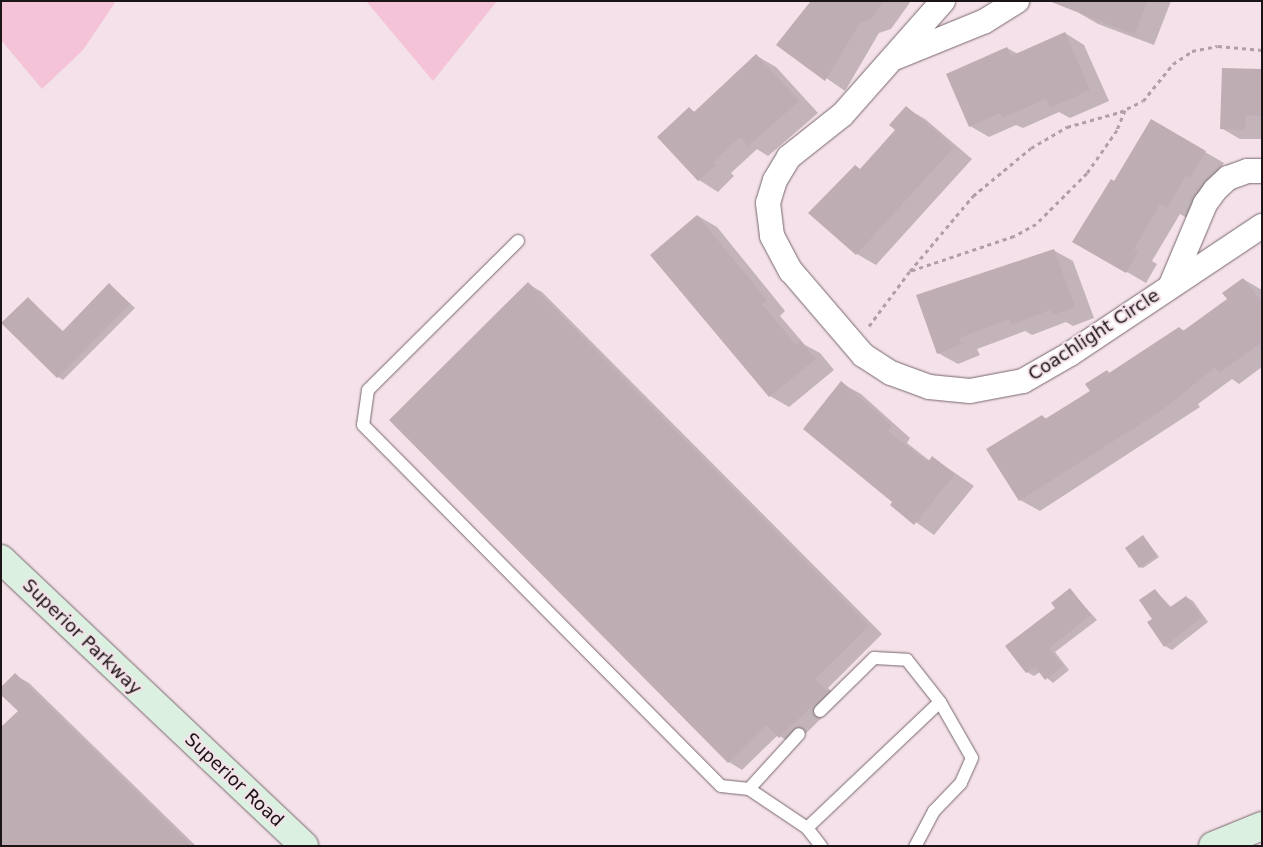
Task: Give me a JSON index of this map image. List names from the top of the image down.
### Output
{
  "streets": {
    "main road": ["Superior Parkway", "Superior Road"],
    "street": ["Coachlight Circle"]
  },
  "crossings": [
    ["Superior Parkway", "Superior Road"]
  ]
}
